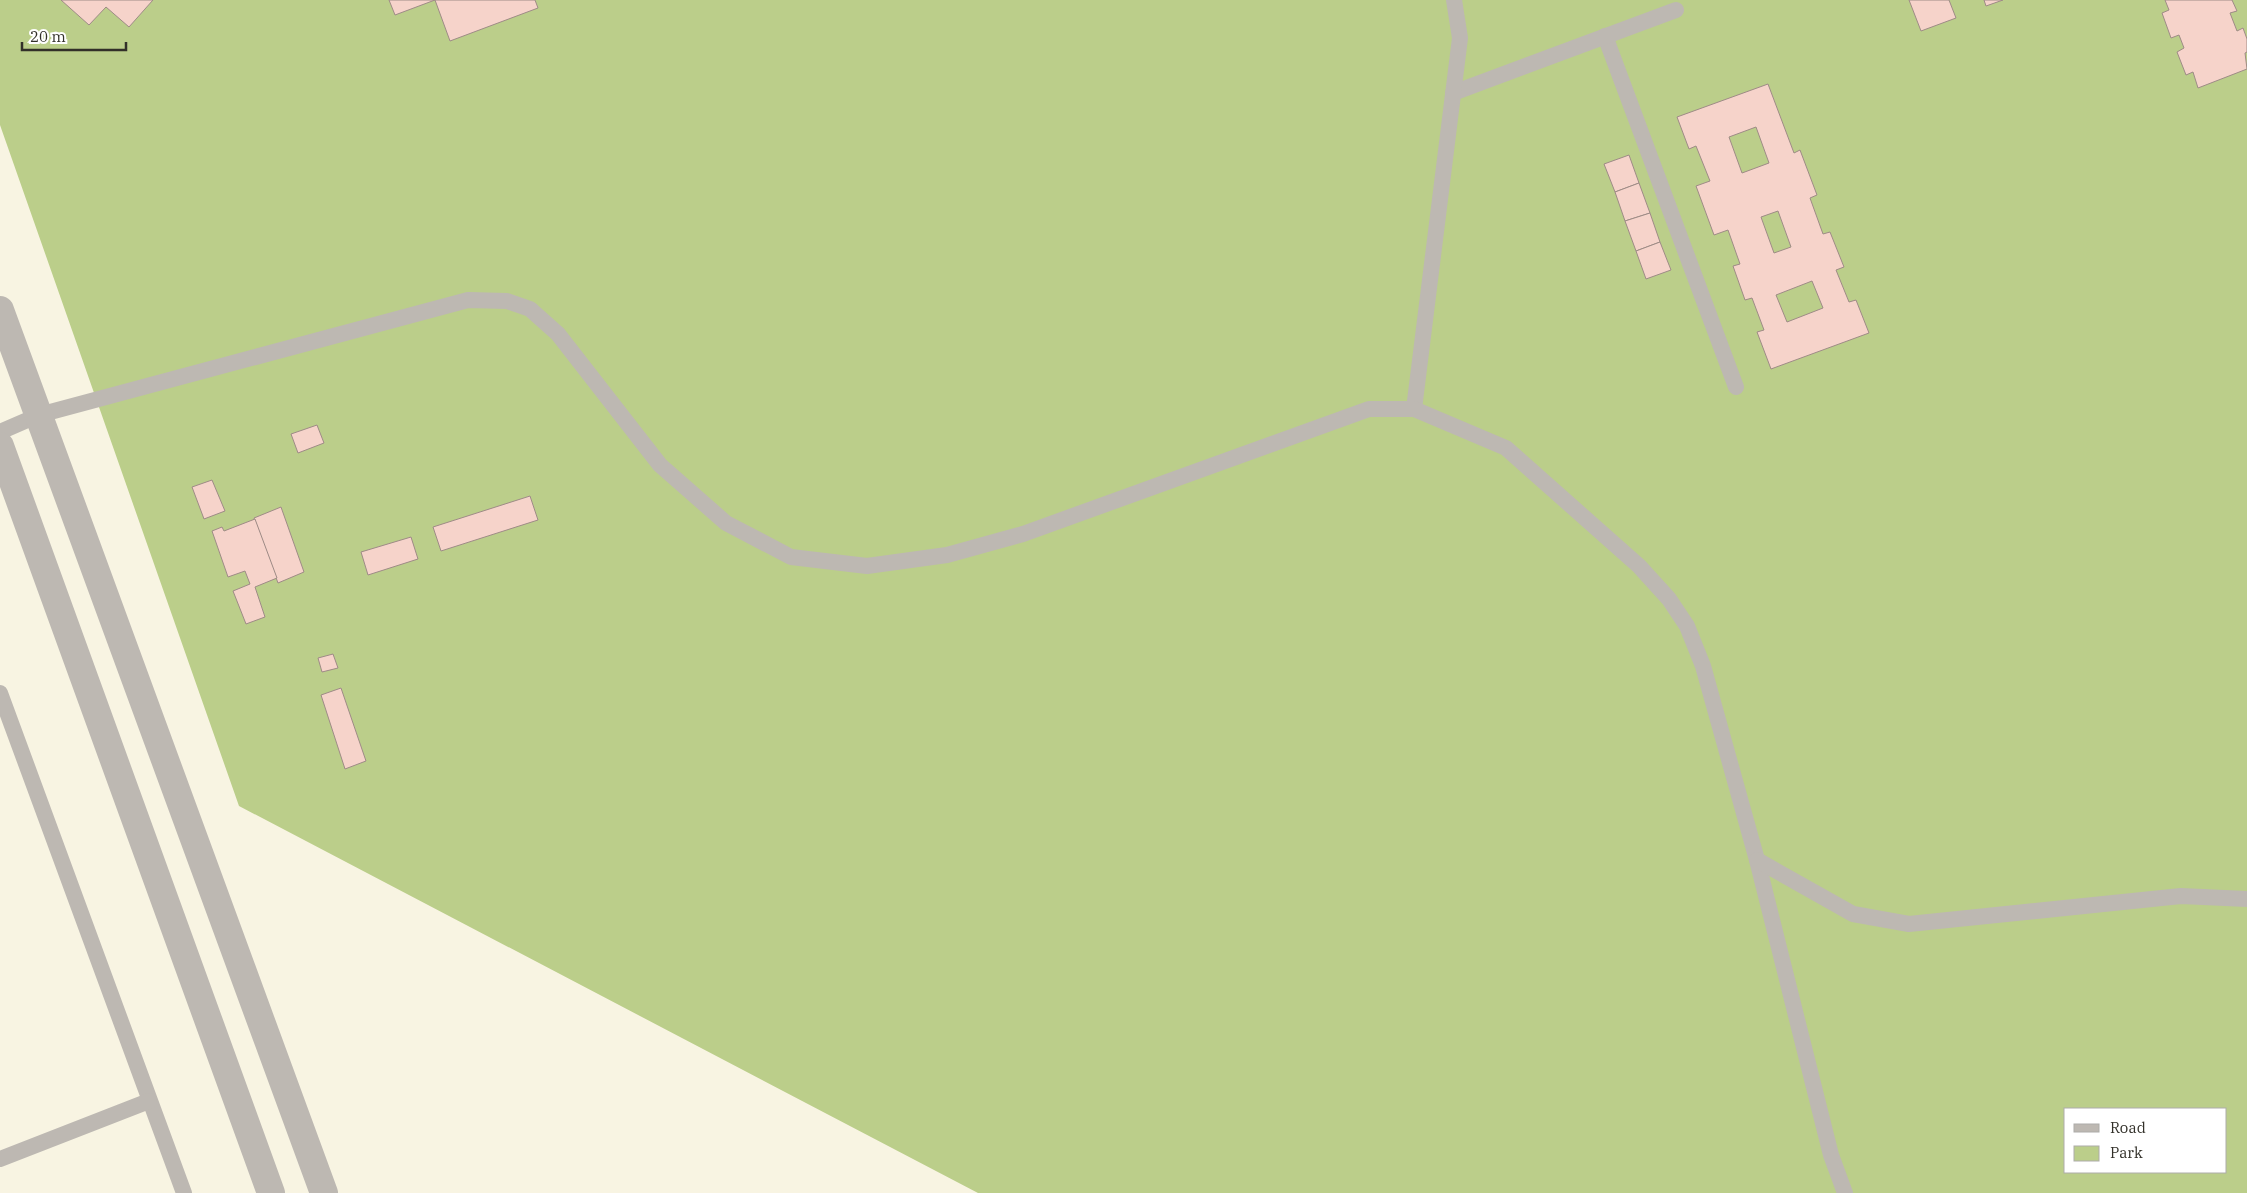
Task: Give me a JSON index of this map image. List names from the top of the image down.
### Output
{
  "legend": ["Road", "Park"],
  "scale_bar": "20 m"
}
